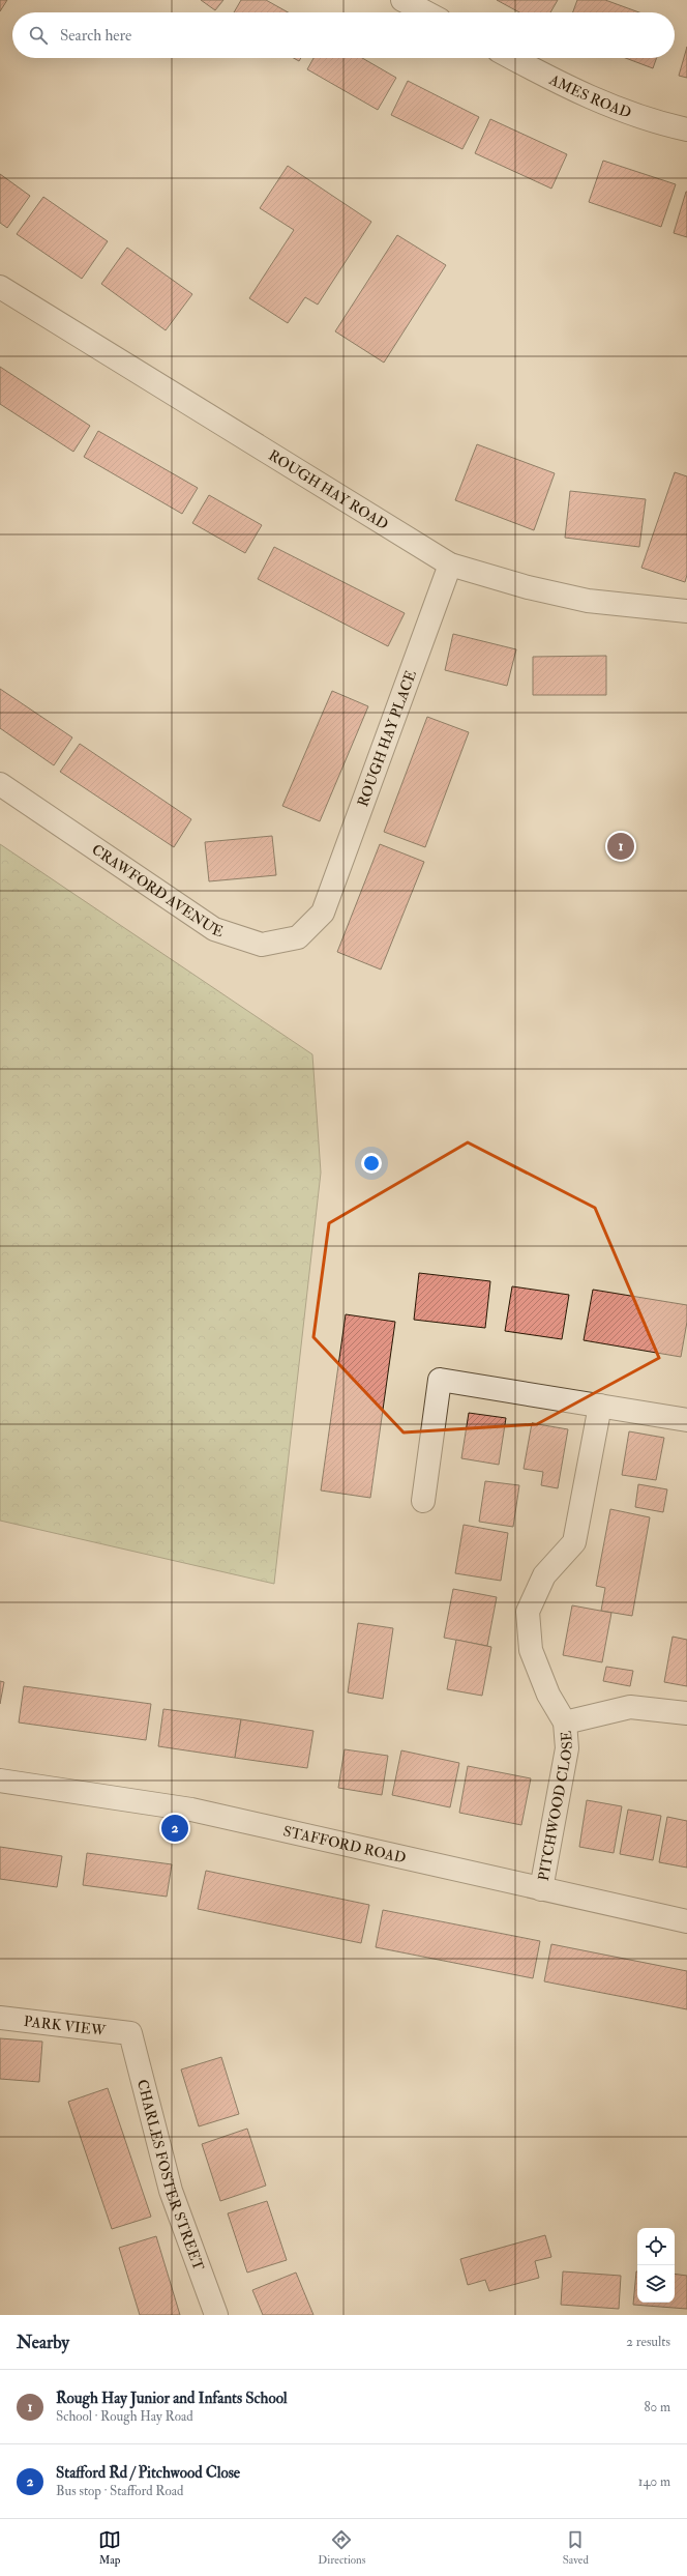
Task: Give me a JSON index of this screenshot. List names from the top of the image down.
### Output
{
  "streets": {
    "street": [
      "AMES ROAD",
      "ROUGH HAY ROAD",
      "ROUGH HAY PLACE",
      "CRAWFORD AVENUE",
      "PITCHWOOD CLOSE",
      "STAFFORD ROAD",
      "PARK VIEW",
      "CHARLES FOSTER STREET"
    ]
  },
  "crossings": [
    ["ROUGH HAY ROAD", "ROUGH HAY PLACE"],
    ["ROUGH HAY PLACE", "CRAWFORD AVENUE"],
    ["PITCHWOOD CLOSE", "STAFFORD ROAD"],
    ["PARK VIEW", "CHARLES FOSTER STREET"]
  ],
  "page": {
    "search": "Search here",
    "pins": ["1", "2"],
    "heading": ["Nearby", "2 results"],
    "list": [
      {
        "mark": "1",
        "name": "Rough Hay Junior and Infants School",
        "note": "School · Rough Hay Road",
        "value": "80 m"
      },
      {
        "mark": "2",
        "name": "Stafford Rd / Pitchwood Close",
        "note": "Bus stop · Stafford Road",
        "value": "140 m"
      }
    ],
    "nav": ["Map", "Directions", "Saved"]
  }
}
